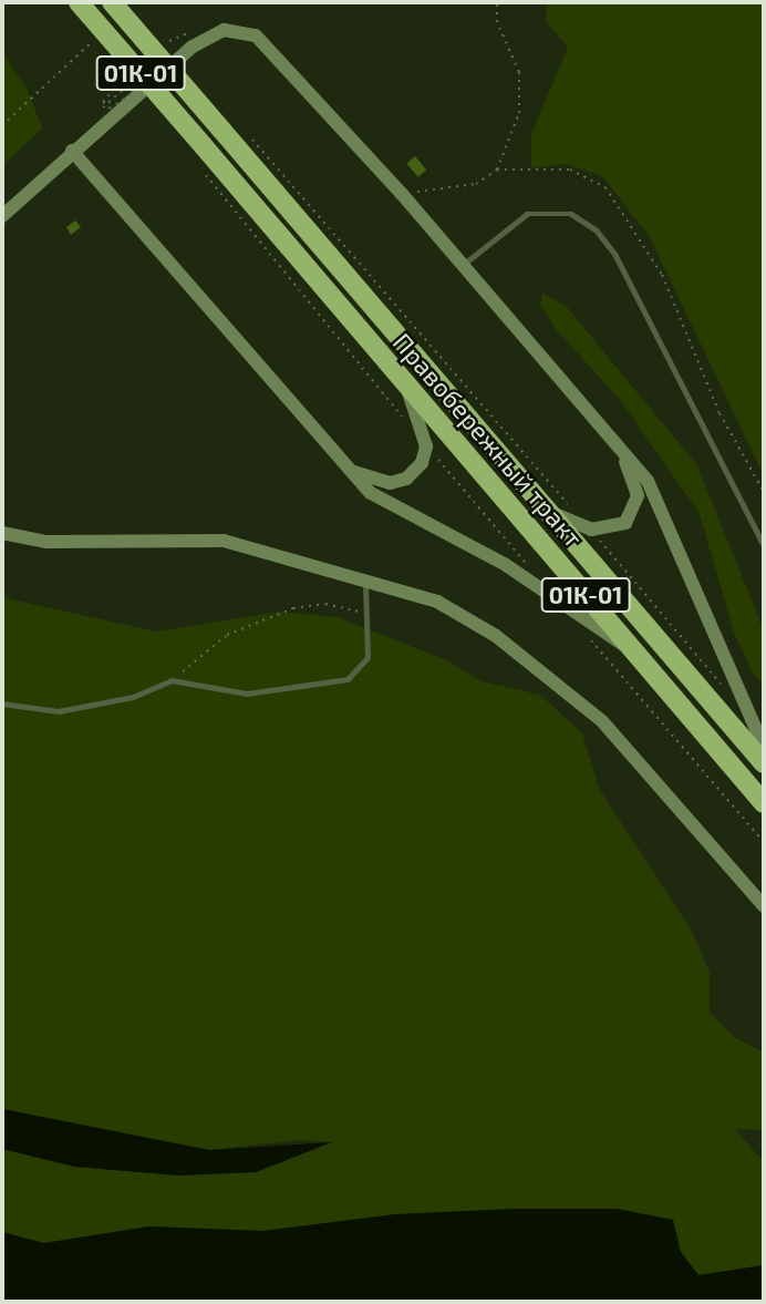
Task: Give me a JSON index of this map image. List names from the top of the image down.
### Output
{
  "streets": {
    "highway": ["01К-01", "Правобережный тракт"]
  }
}
